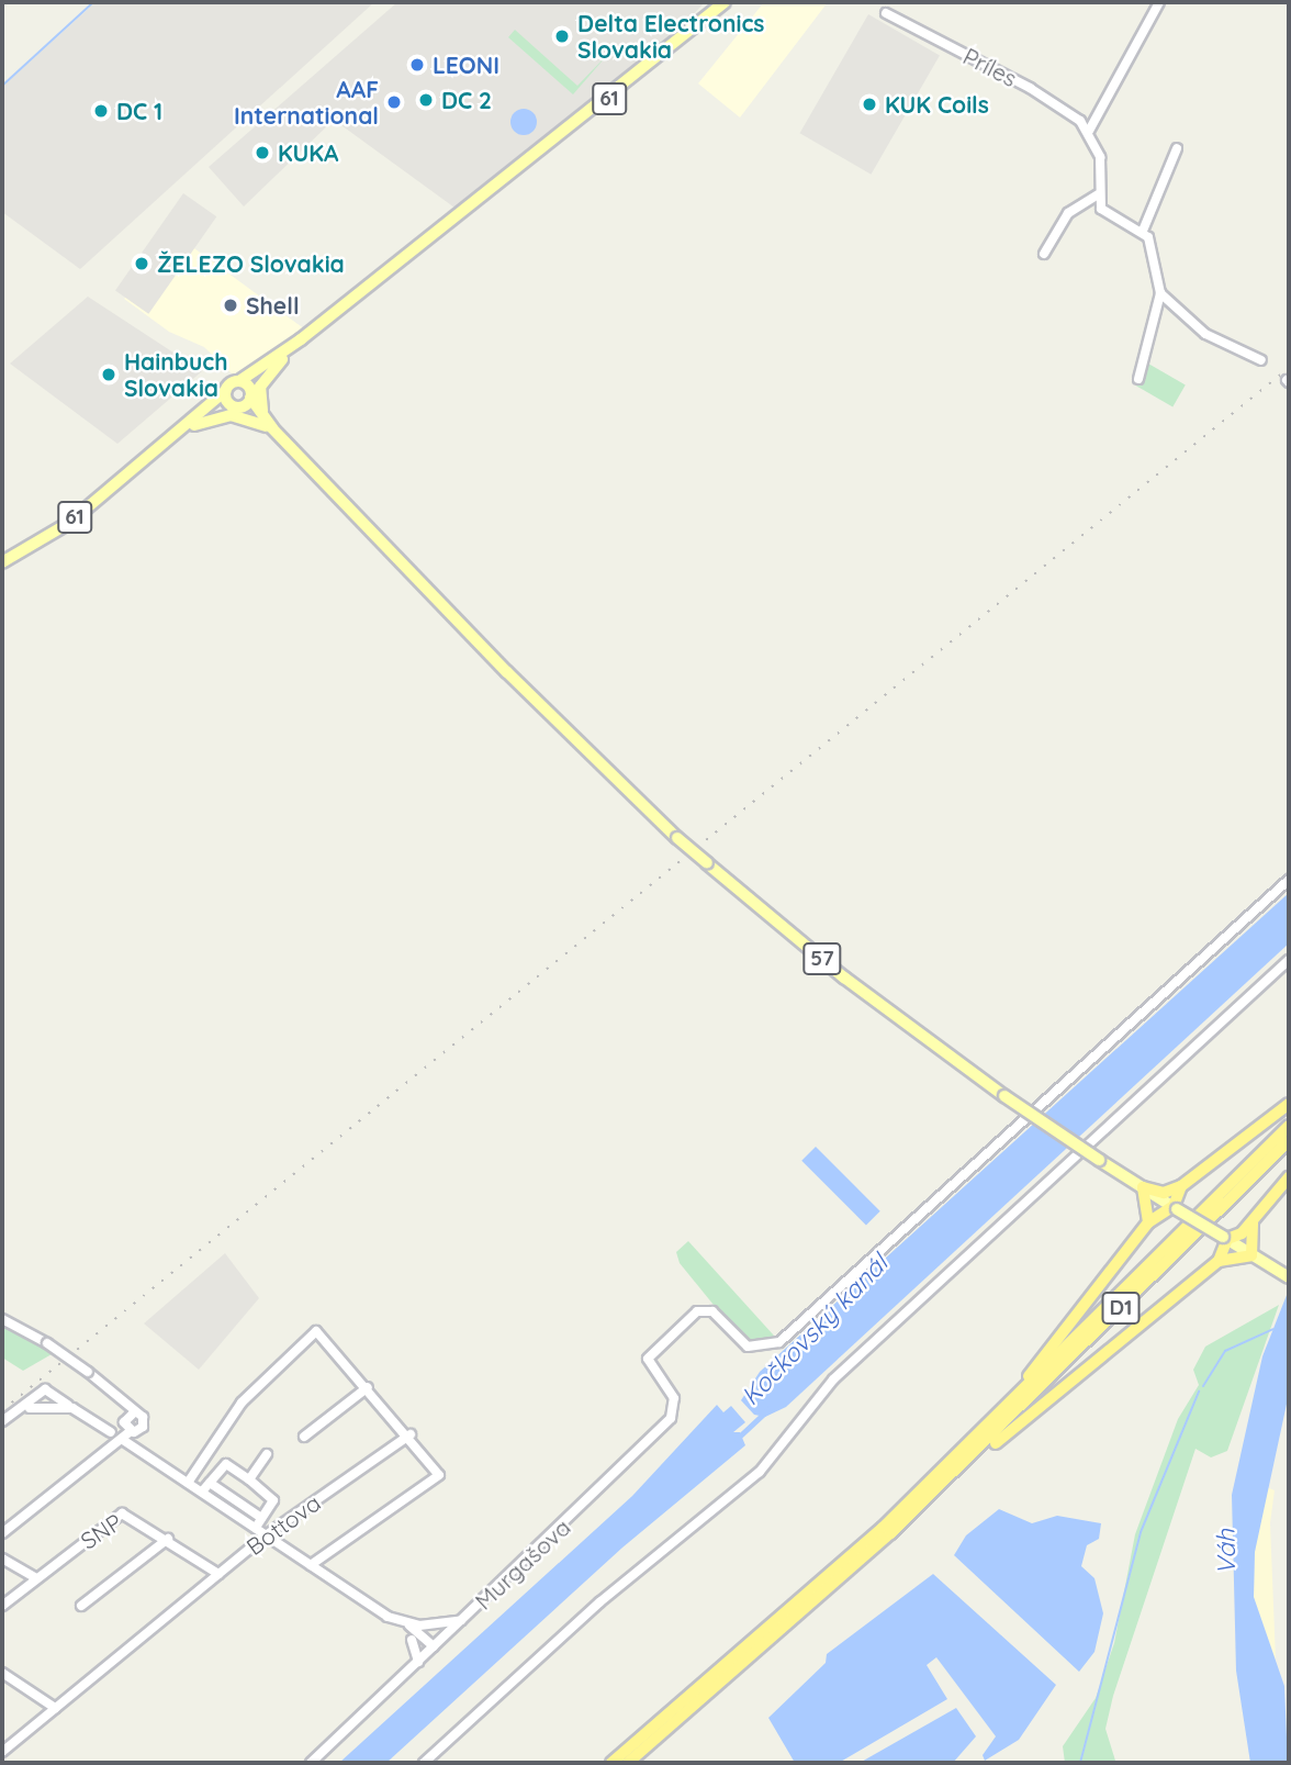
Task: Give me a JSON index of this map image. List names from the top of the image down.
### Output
{
  "streets": {
    "highway": ["D1"],
    "main road": ["61", "57"],
    "street": [
      "Príles",
      "Bottova",
      "SNP",
      "Murgašova"
    ]
  },
  "crossings": [
    ["61", "57"],
    ["Bottova", "SNP"],
    ["Bottova", "Murgašova"]
  ],
  "water": ["Kočkovský kanál", "Váh"],
  "places": [
    "Delta Electronics Slovakia",
    "LEONI",
    "DC 2",
    "AAF International",
    "KUK Coils",
    "DC 1",
    "KUKA",
    "ŽELEZO Slovakia",
    "Shell",
    "Hainbuch Slovakia"
  ]
}
